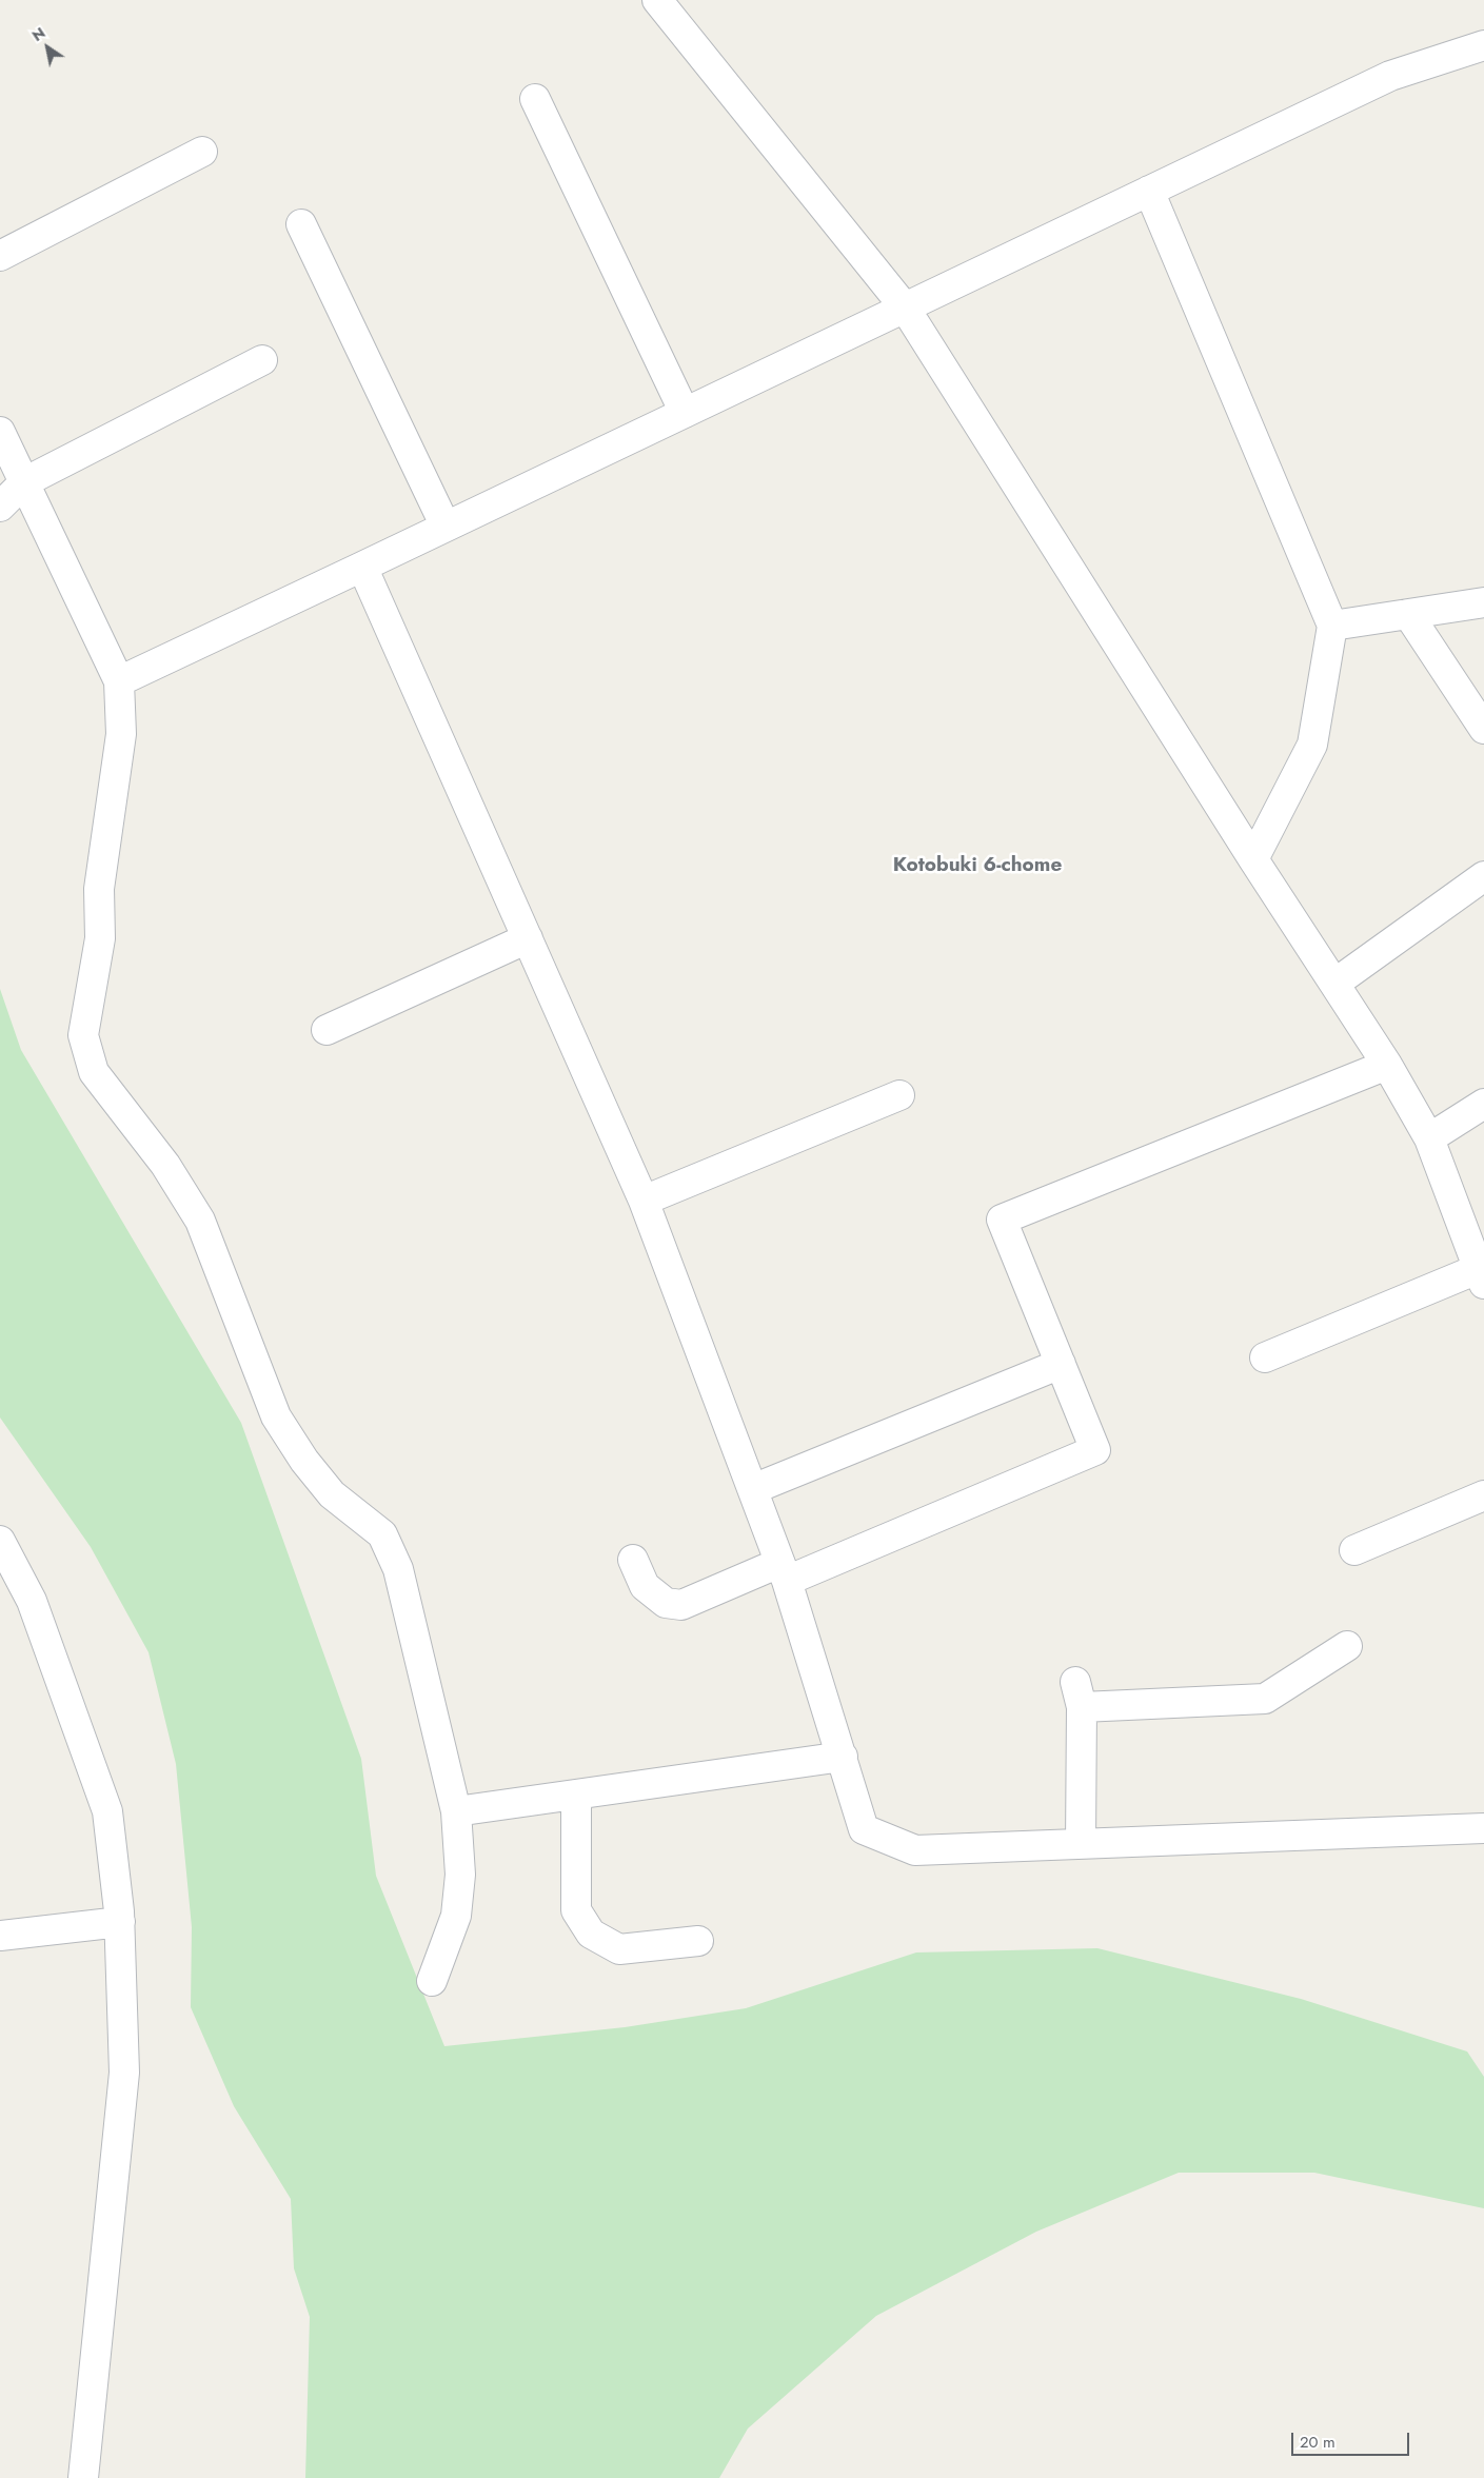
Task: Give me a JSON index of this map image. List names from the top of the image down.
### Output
{
  "districts": ["Kotobuki 6-chome"],
  "scale_bar": "20 m",
  "north": "top left"
}
